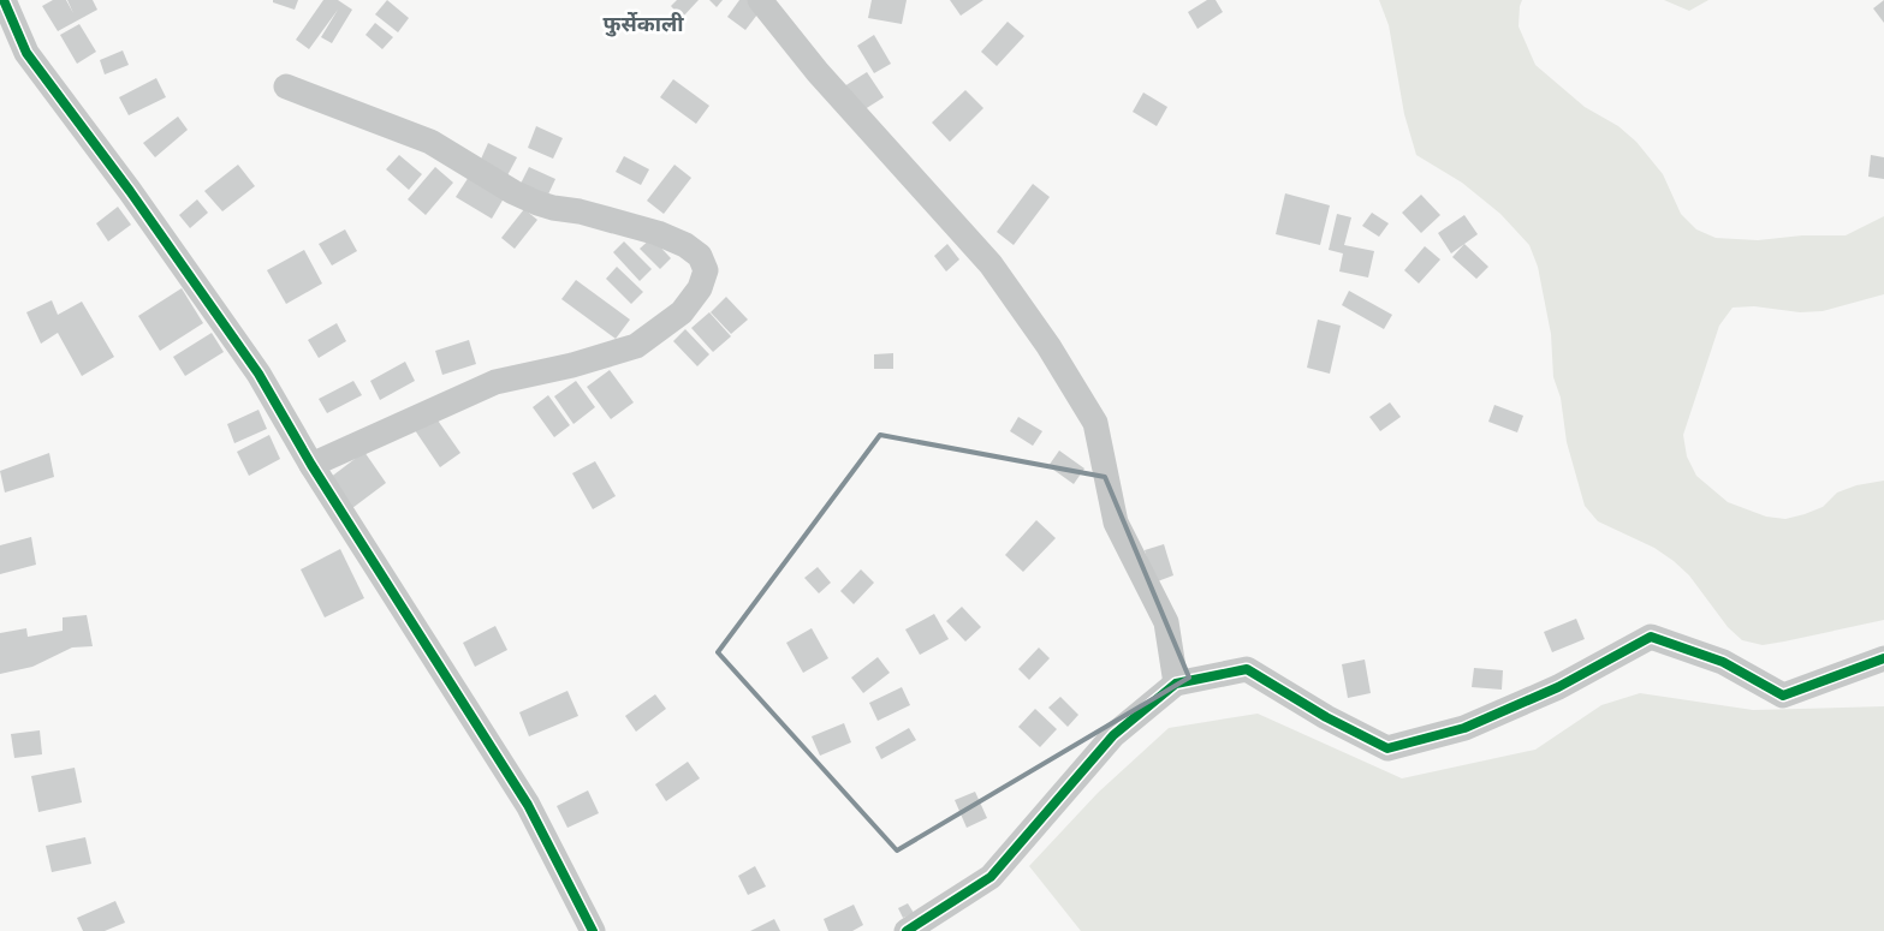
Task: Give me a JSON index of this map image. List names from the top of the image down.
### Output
{
  "districts": ["फुर्सेकाली"]
}
